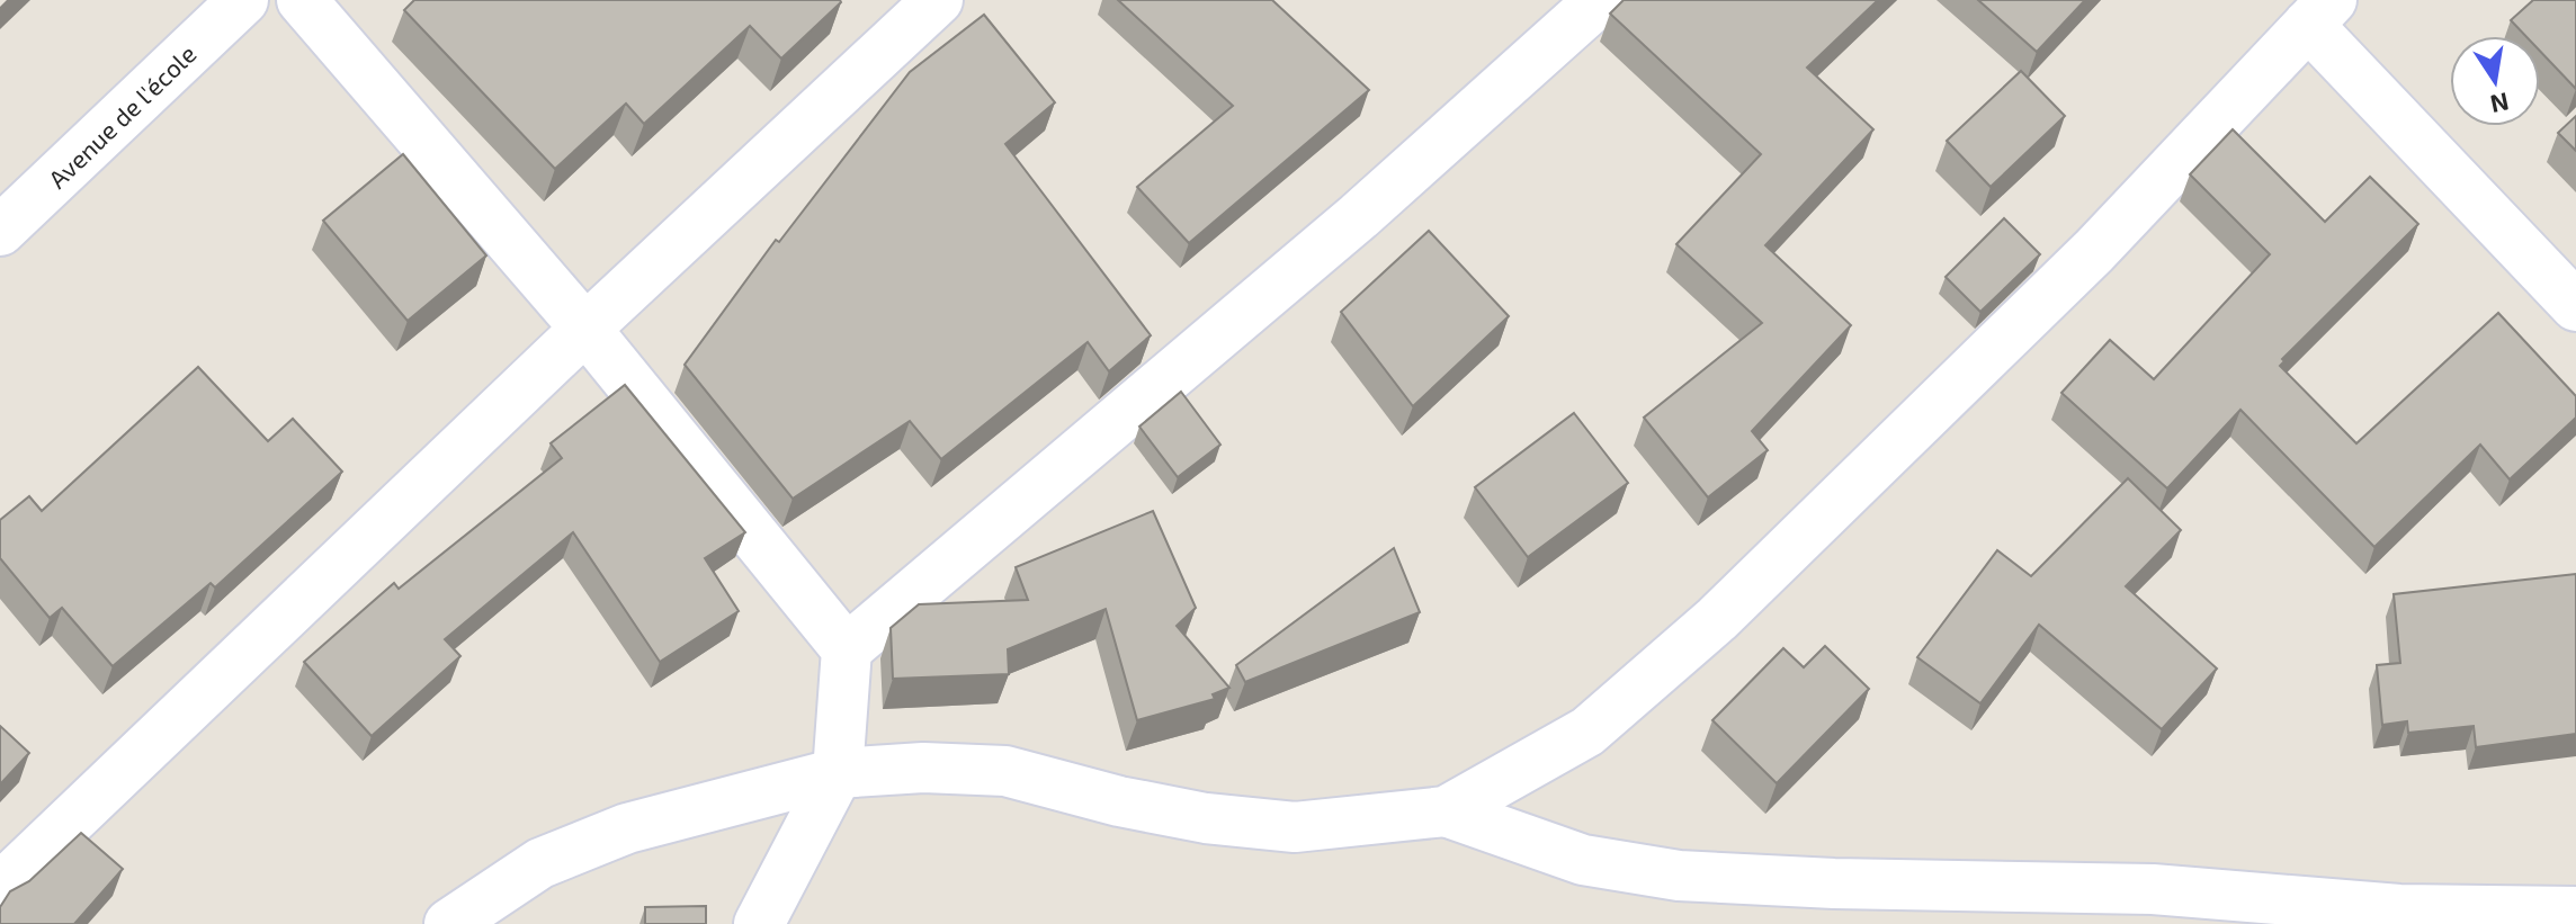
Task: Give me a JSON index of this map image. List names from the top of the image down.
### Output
{
  "streets": {
    "street": ["Avenue de l'école"]
  },
  "north": "bottom"
}
